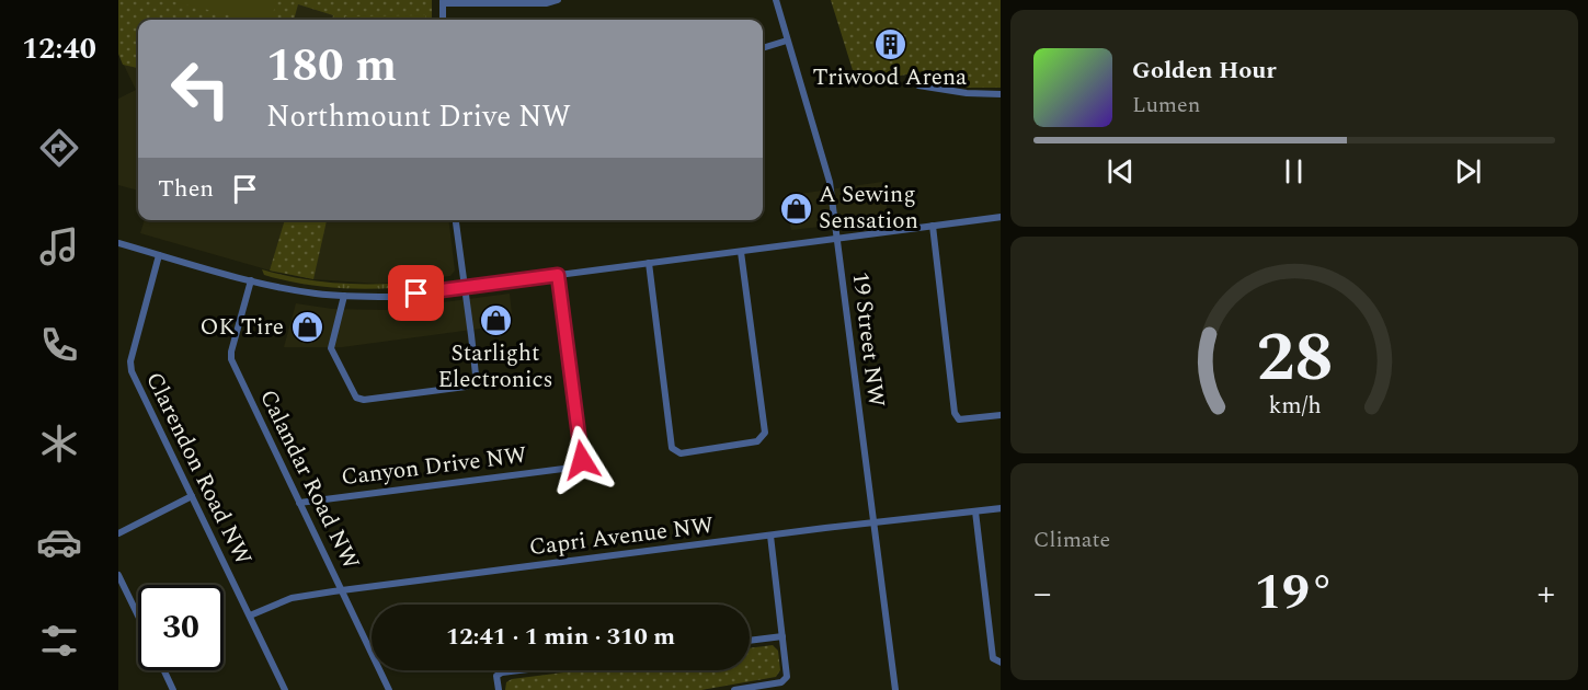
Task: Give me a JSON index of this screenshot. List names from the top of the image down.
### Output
{
  "streets": {
    "street": [
      "19 Street NW",
      "Canyon Drive NW",
      "Clarendon Road NW",
      "Calandar Road NW",
      "Capri Avenue NW"
    ]
  },
  "crossings": [
    ["19 Street NW", "Capri Avenue NW"],
    ["Canyon Drive NW", "Calandar Road NW"],
    ["Clarendon Road NW", "Capri Avenue NW"],
    ["Calandar Road NW", "Capri Avenue NW"]
  ],
  "places": {
    "building": ["Triwood Arena"],
    "shop": ["A Sewing Sensation", "Starlight Electronics", "OK Tire"]
  },
  "page": {
    "tabs": "12:40",
    "turn": ["180 m", "Northmount Drive NW"],
    "song": ["Golden Hour", "Lumen"],
    "then": "Then",
    "tile": "Climate",
    "heat": ["−", "19°", "+"],
    "limit": "30",
    "trip": "12:41 · 1 min · 310 m",
    "gauge": ["28", "km/h"]
  }
}
